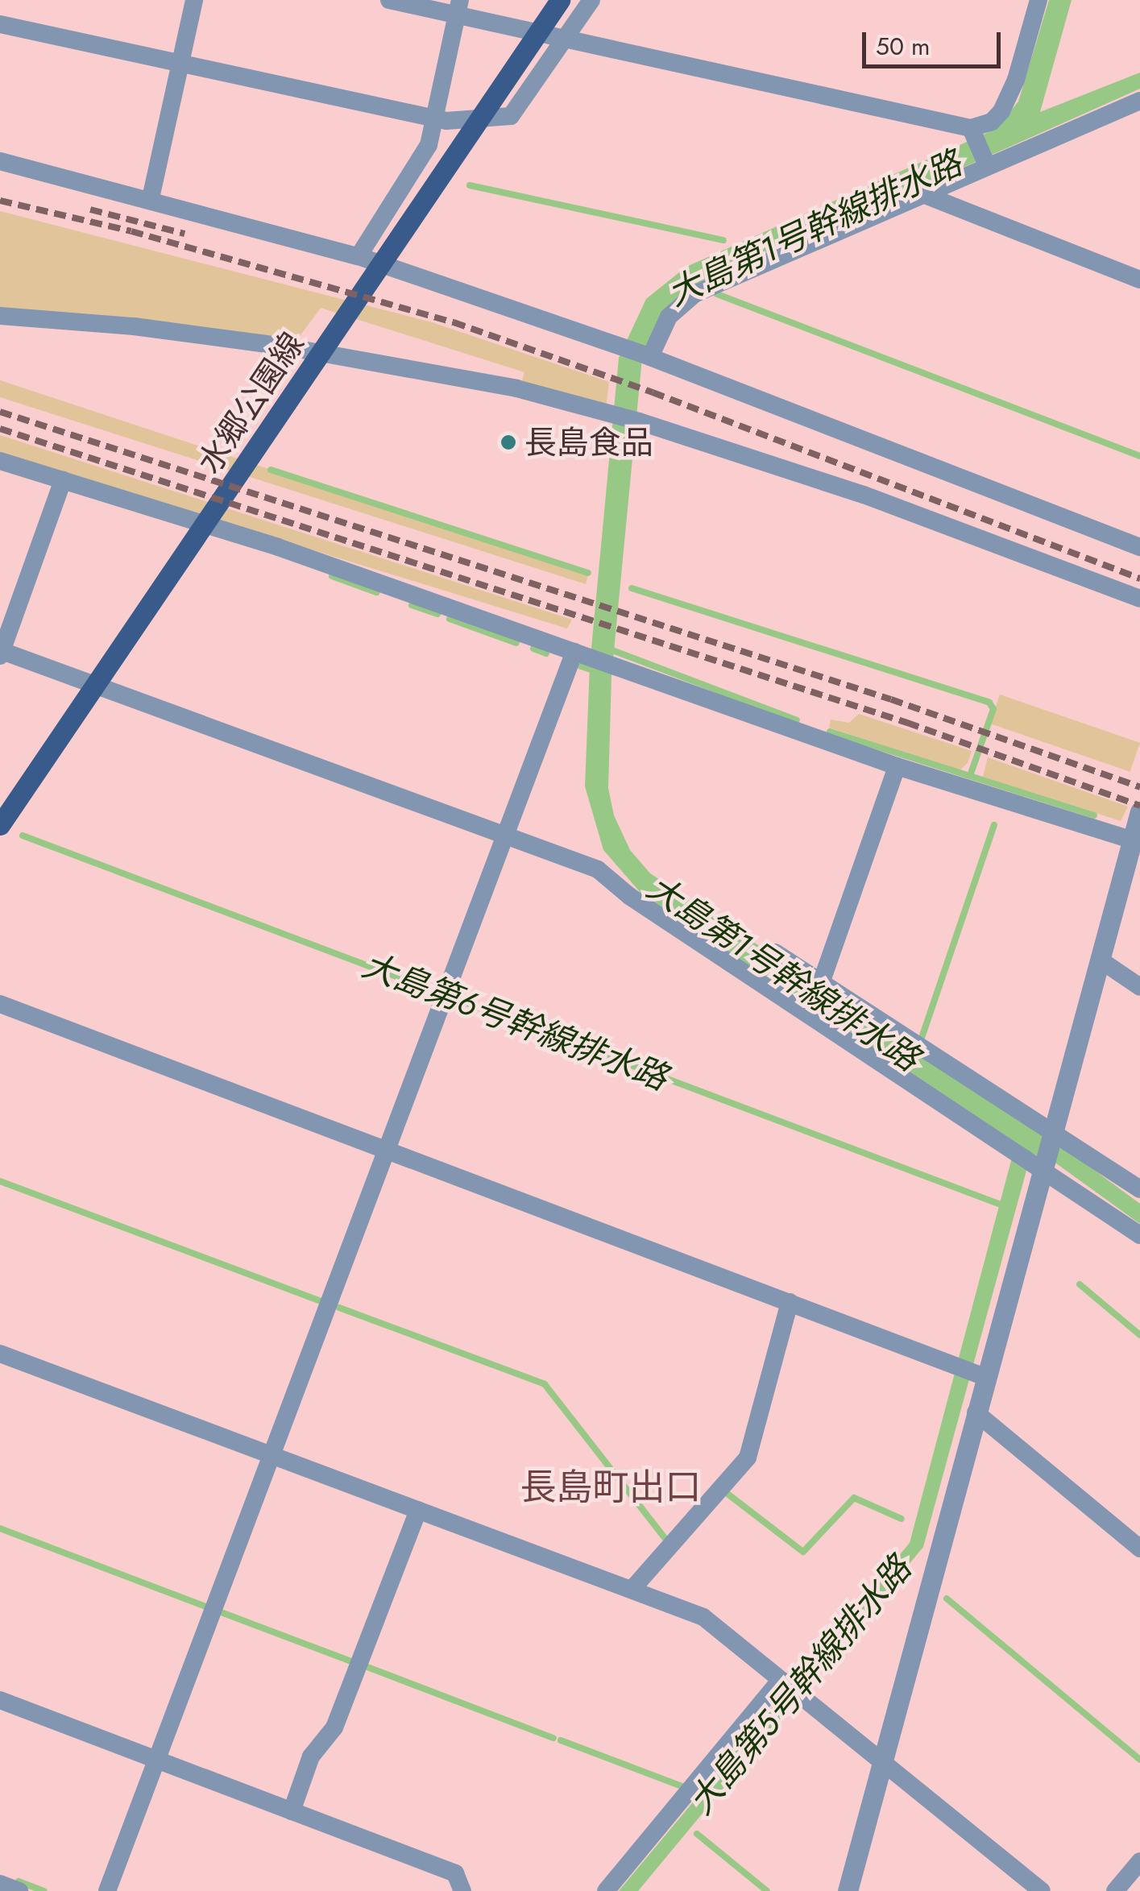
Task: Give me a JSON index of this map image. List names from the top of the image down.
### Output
{
  "streets": {
    "main road": ["水郷公園線"]
  },
  "districts": ["長島町出口"],
  "water": ["大島第1号幹線排水路", "大島第6号幹線排水路", "大島第5号幹線排水路"],
  "places": ["長島食品"],
  "scale_bar": "50 m"
}
